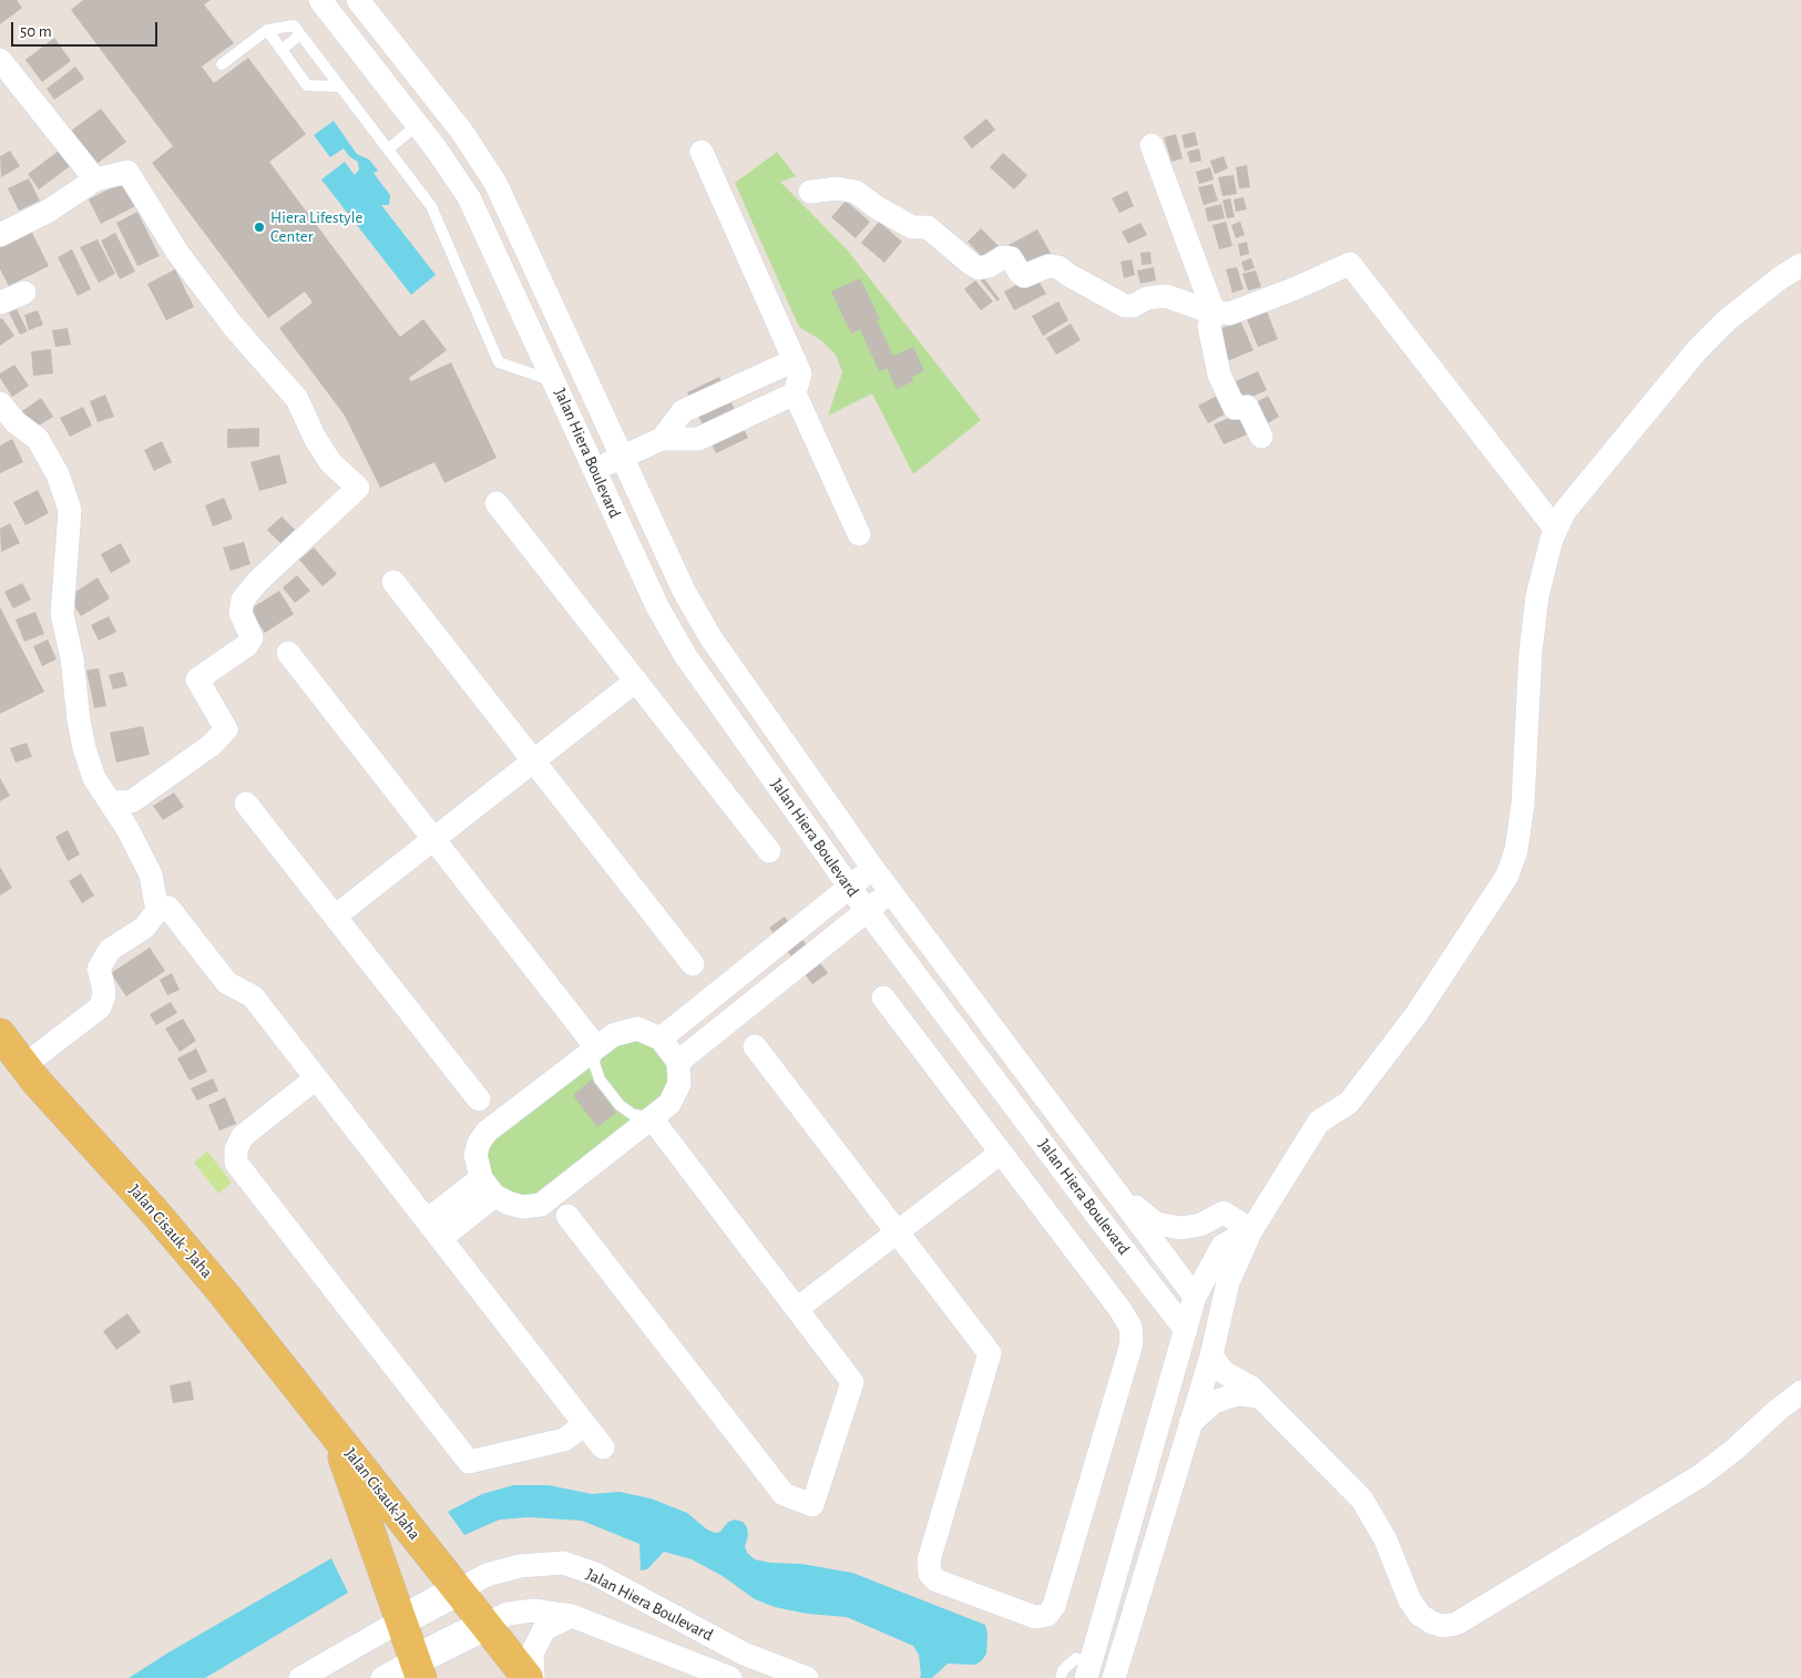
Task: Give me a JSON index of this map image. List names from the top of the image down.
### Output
{
  "streets": {
    "main road": ["Jalan Cisauk - Jaha", "Jalan Cisauk-Jaha"],
    "street": ["Jalan Hiera Boulevard"]
  },
  "crossings": [
    ["Jalan Hiera Boulevard", "Jalan Cisauk-Jaha"],
    ["Jalan Cisauk - Jaha", "Jalan Cisauk-Jaha"]
  ],
  "places": ["Hiera Lifestyle Center"],
  "scale_bar": "50 m"
}
